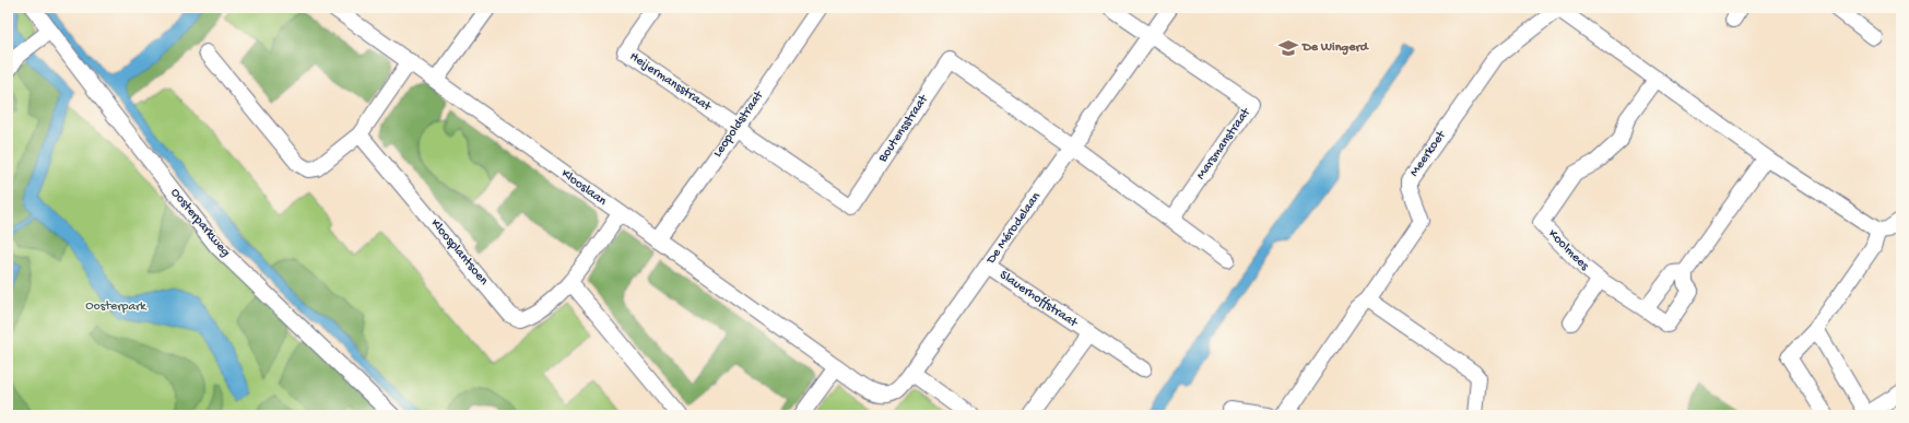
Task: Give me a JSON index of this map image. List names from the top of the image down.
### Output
{
  "streets": {
    "street": [
      "Heijermansstraat",
      "Leopoldstraat",
      "Boutensstraat",
      "Marsmanstraat",
      "Meerkoet",
      "Klooslaan",
      "Oosterparkweg",
      "De Mérodelaan",
      "Koolmees",
      "Kloosplantsoen",
      "Slauerhoffstraat"
    ]
  },
  "crossings": [
    ["Heijermansstraat", "Leopoldstraat"],
    ["Heijermansstraat", "Boutensstraat"],
    ["Leopoldstraat", "Boutensstraat"],
    ["Leopoldstraat", "Klooslaan"],
    ["Boutensstraat", "De Mérodelaan"],
    ["Marsmanstraat", "De Mérodelaan"],
    ["Klooslaan", "De Mérodelaan"],
    ["Klooslaan", "Kloosplantsoen"],
    ["De Mérodelaan", "Slauerhoffstraat"]
  ],
  "parks": ["Oosterpark"],
  "places": {
    "school or university": ["De Wingerd"]
  }
}
